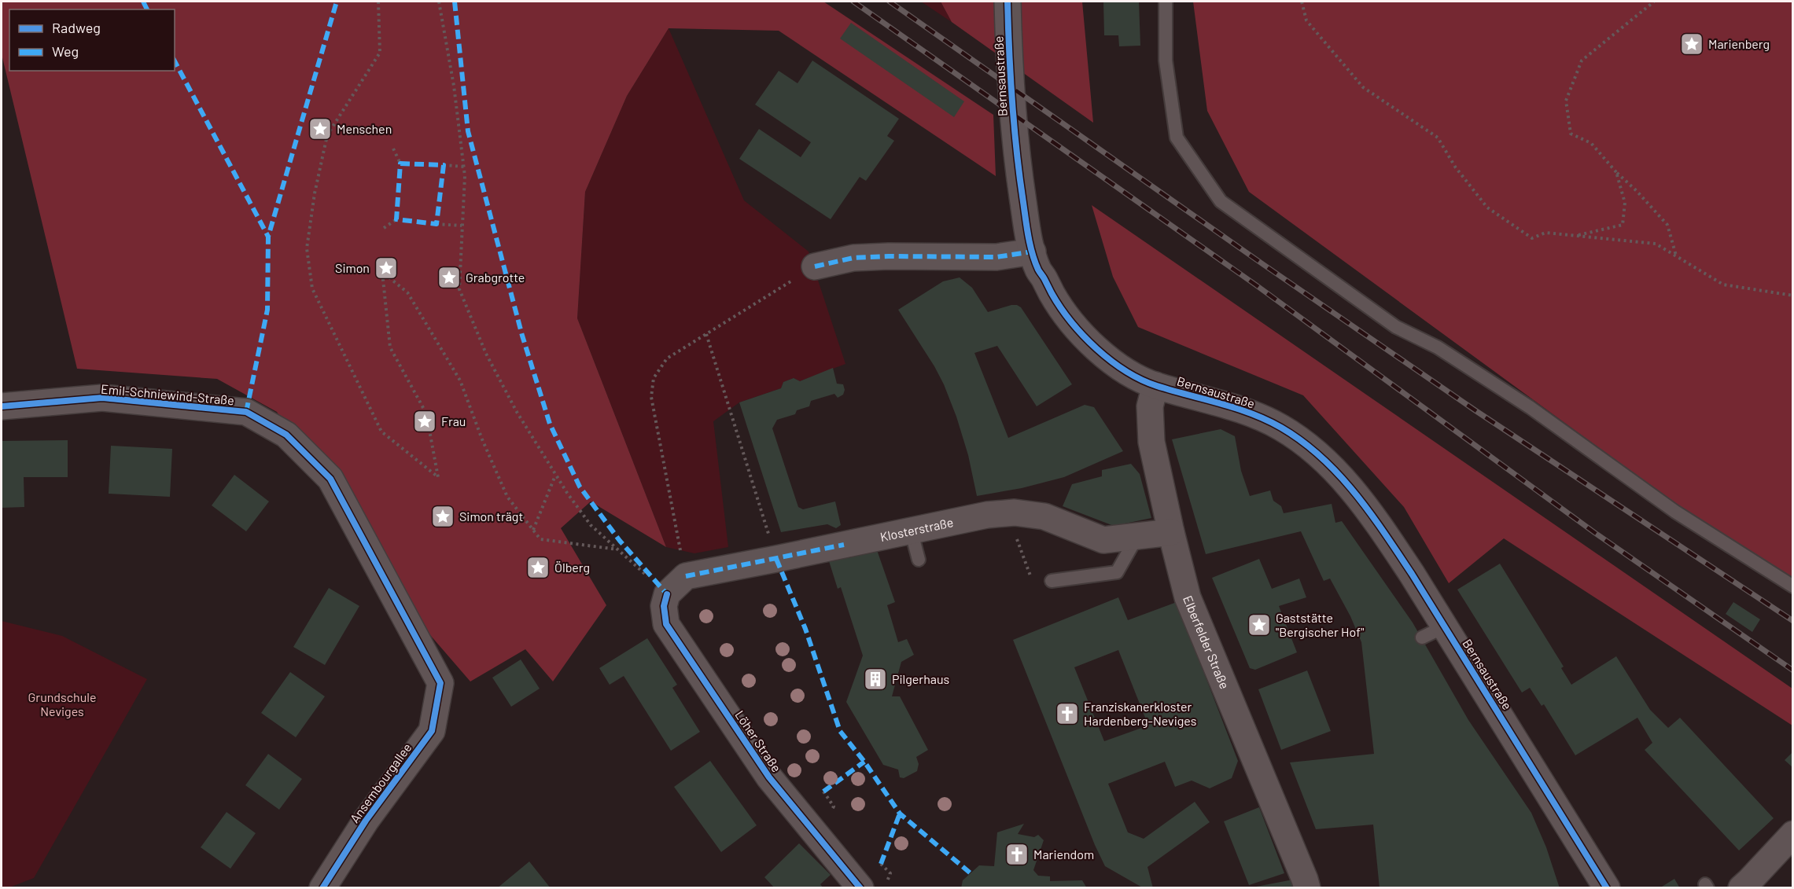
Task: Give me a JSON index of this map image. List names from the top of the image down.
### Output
{
  "streets": {
    "street": [
      "Bernsaustraße",
      "Emil-Schniewind-Straße",
      "Klosterstraße",
      "Elberfelder Straße",
      "Löher Straße",
      "Ansembourgallee"
    ]
  },
  "crossings": [
    ["Bernsaustraße", "Elberfelder Straße"],
    ["Emil-Schniewind-Straße", "Ansembourgallee"],
    ["Klosterstraße", "Elberfelder Straße"]
  ],
  "parks": ["Grundschule Neviges"],
  "places": {
    "place": [
      "Marienberg",
      "Menschen",
      "Simon",
      "Grabgrotte",
      "Frau",
      "Simon trägt",
      "Ölberg",
      "Gaststätte \"Bergischer Hof\""
    ],
    "building": ["Pilgerhaus"],
    "church": ["Franziskanerkloster Hardenberg-Neviges", "Mariendom"]
  },
  "legend": ["Radweg", "Weg"]
}
